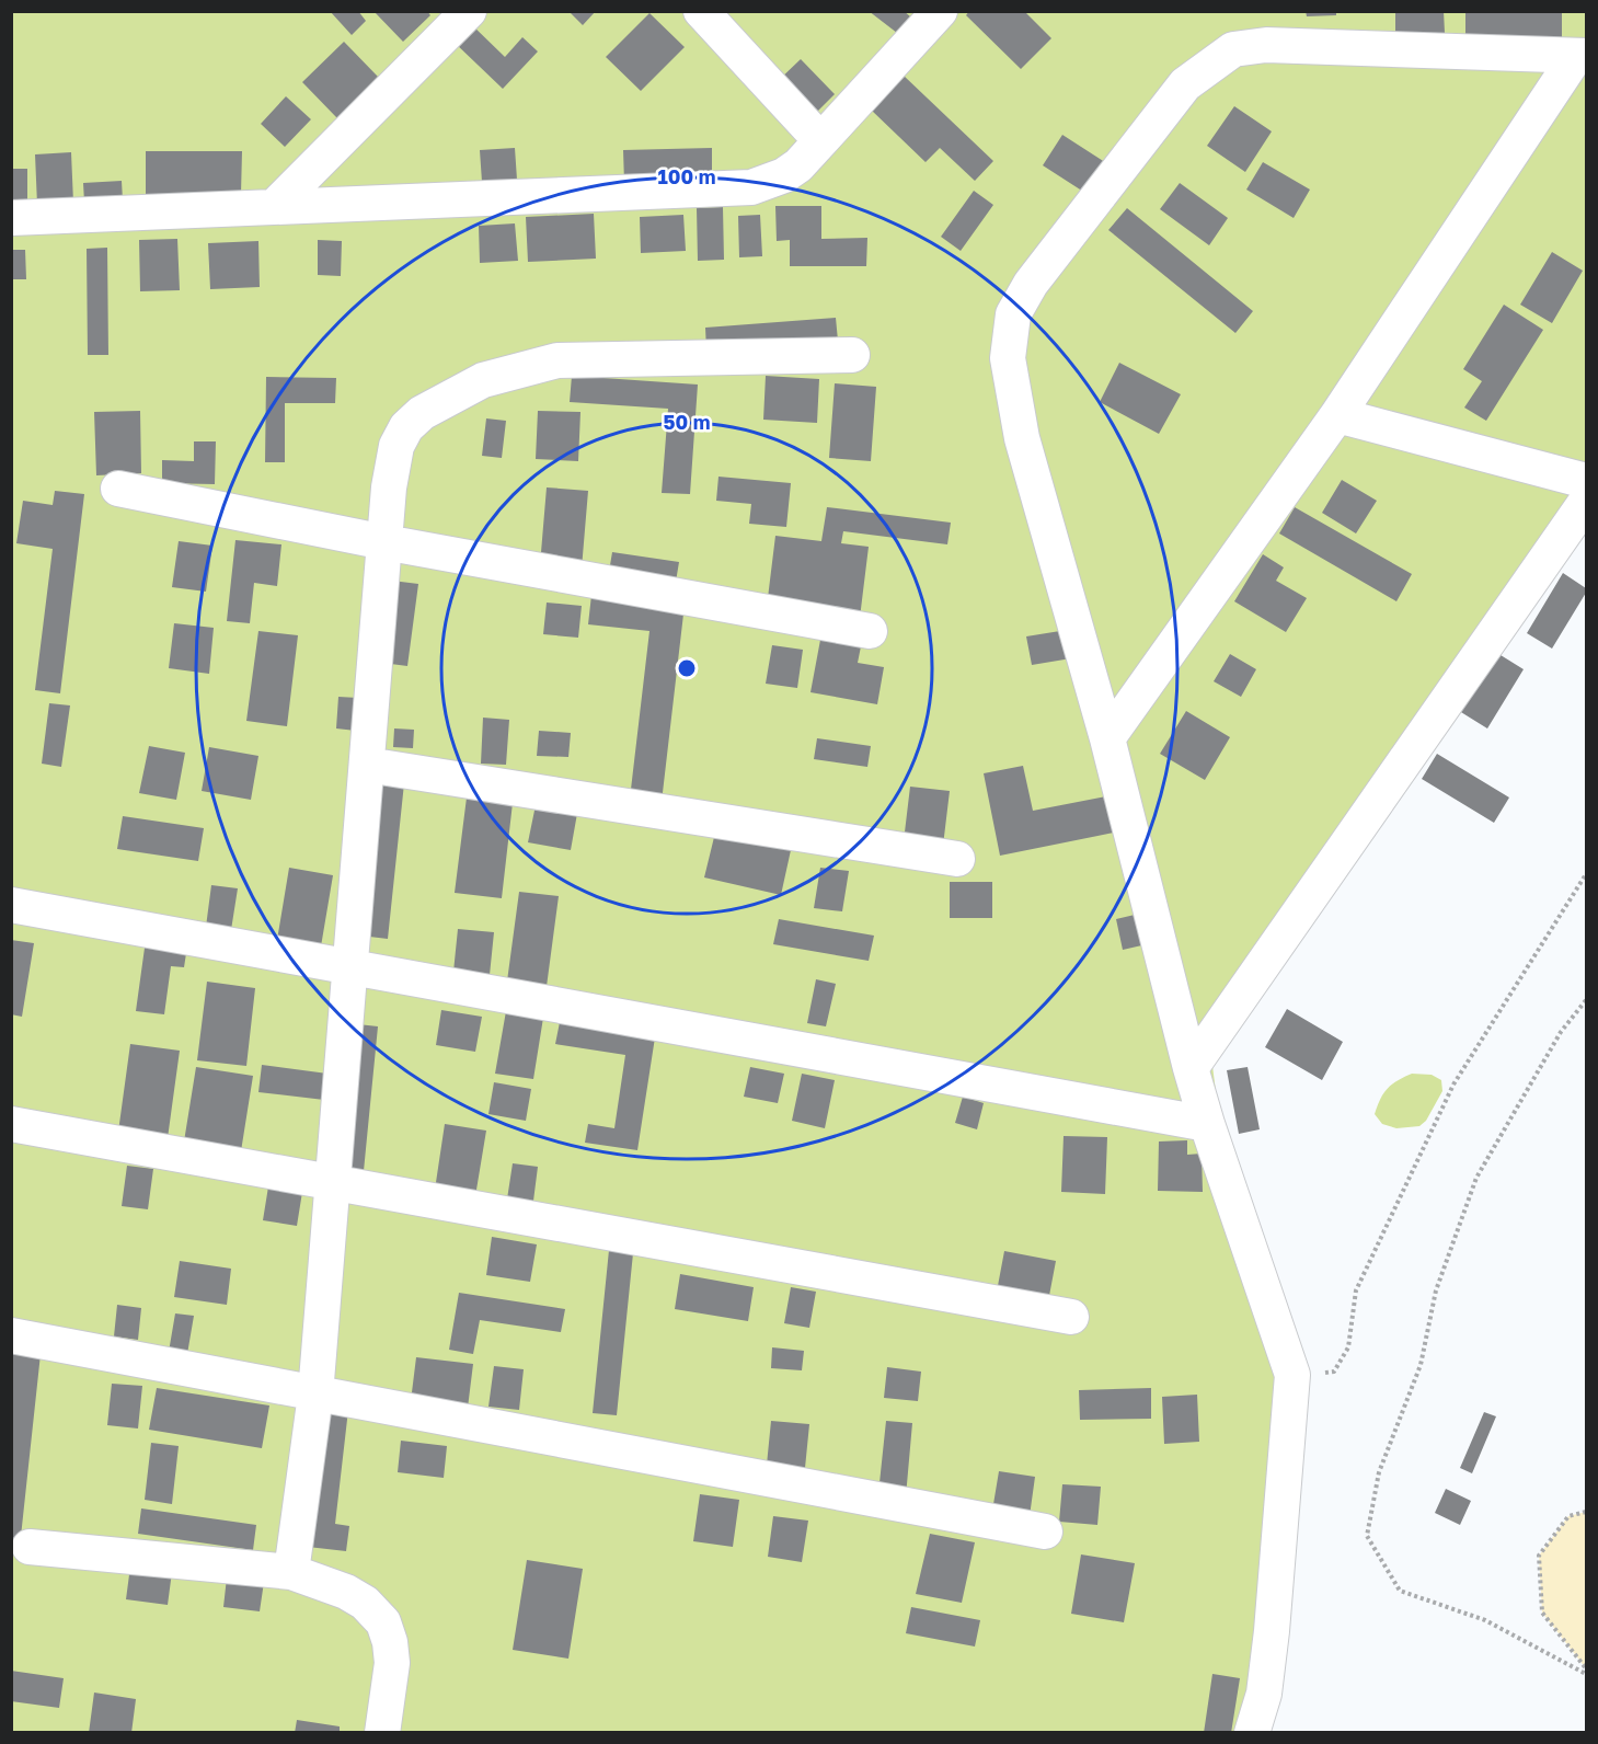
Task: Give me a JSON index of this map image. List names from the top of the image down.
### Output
{
  "rings": ["100 m", "50 m"]
}
